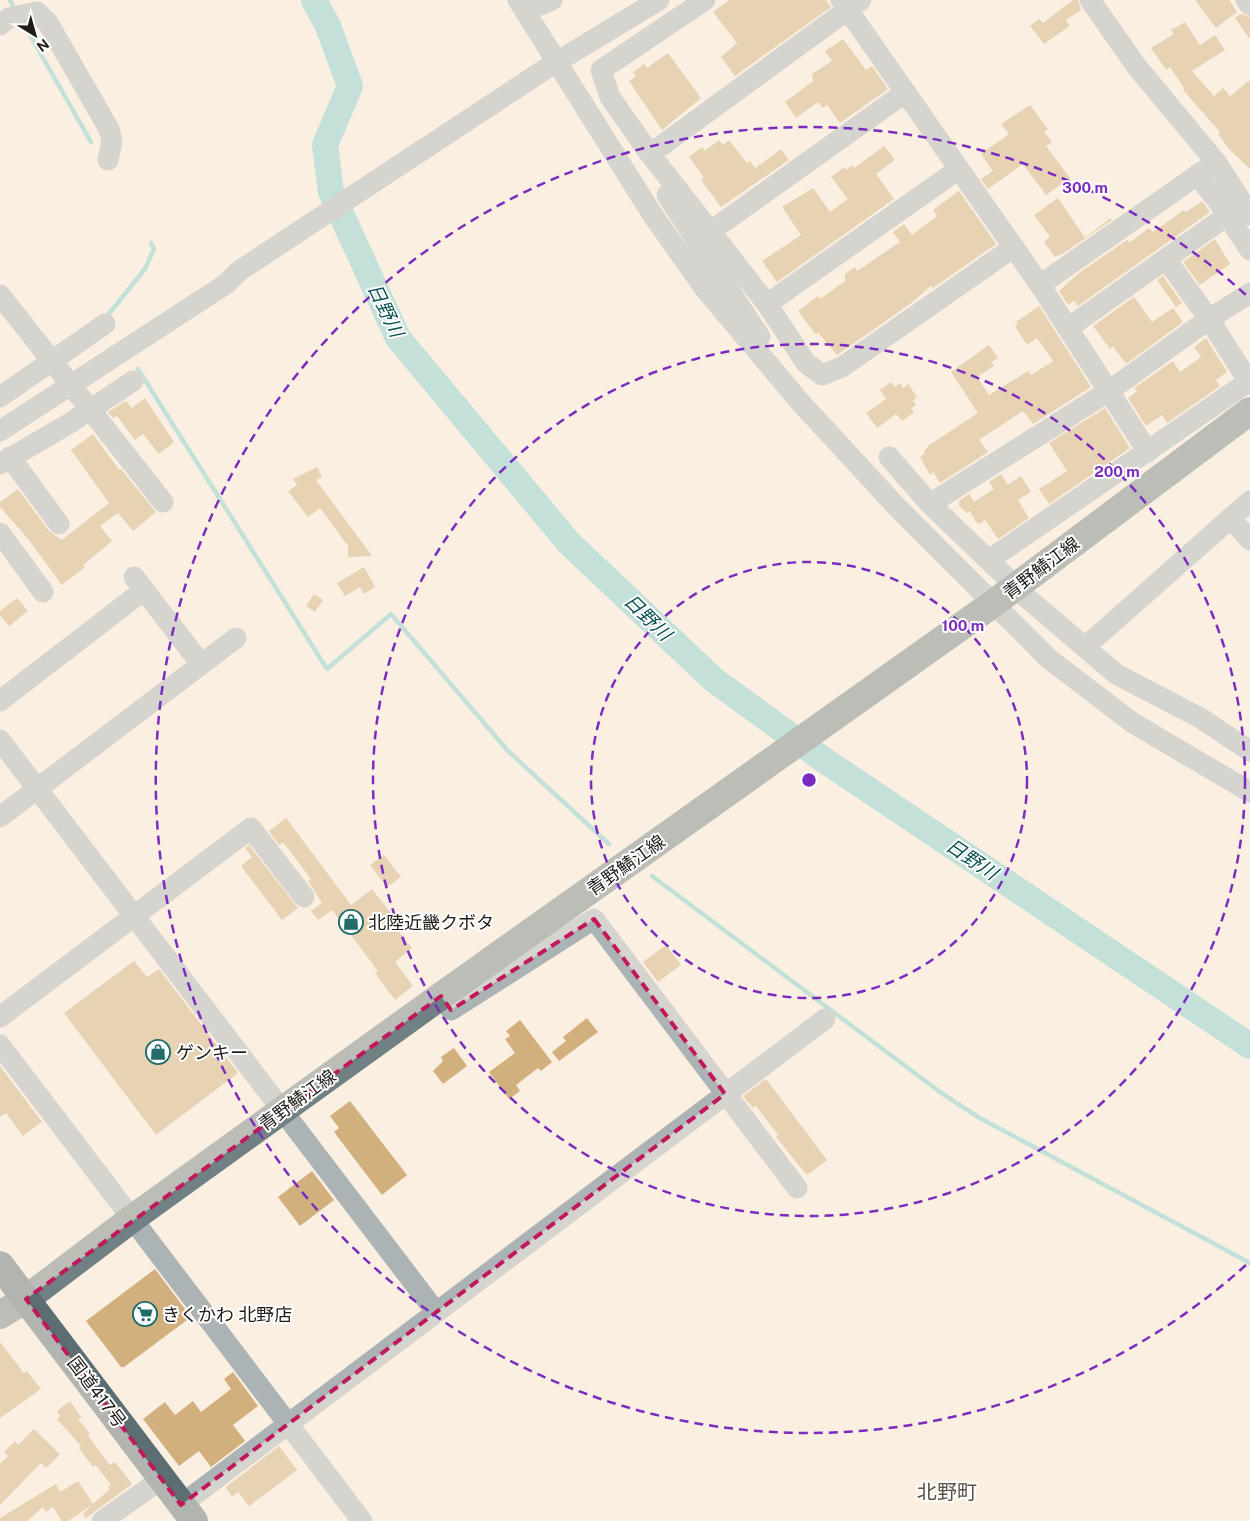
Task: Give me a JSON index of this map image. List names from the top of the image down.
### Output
{
  "streets": {
    "highway": ["国道417号"],
    "main road": ["青野鯖江線"]
  },
  "crossings": [
    ["青野鯖江線", "国道417号"]
  ],
  "districts": ["北野町"],
  "water": ["日野川"],
  "places": {
    "shop": ["北陸近畿クボタ", "ゲンキー"],
    "supermarket": ["きくかわ 北野店"]
  },
  "north": "bottom right",
  "rings": ["300 m", "200 m", "100 m"]
}
